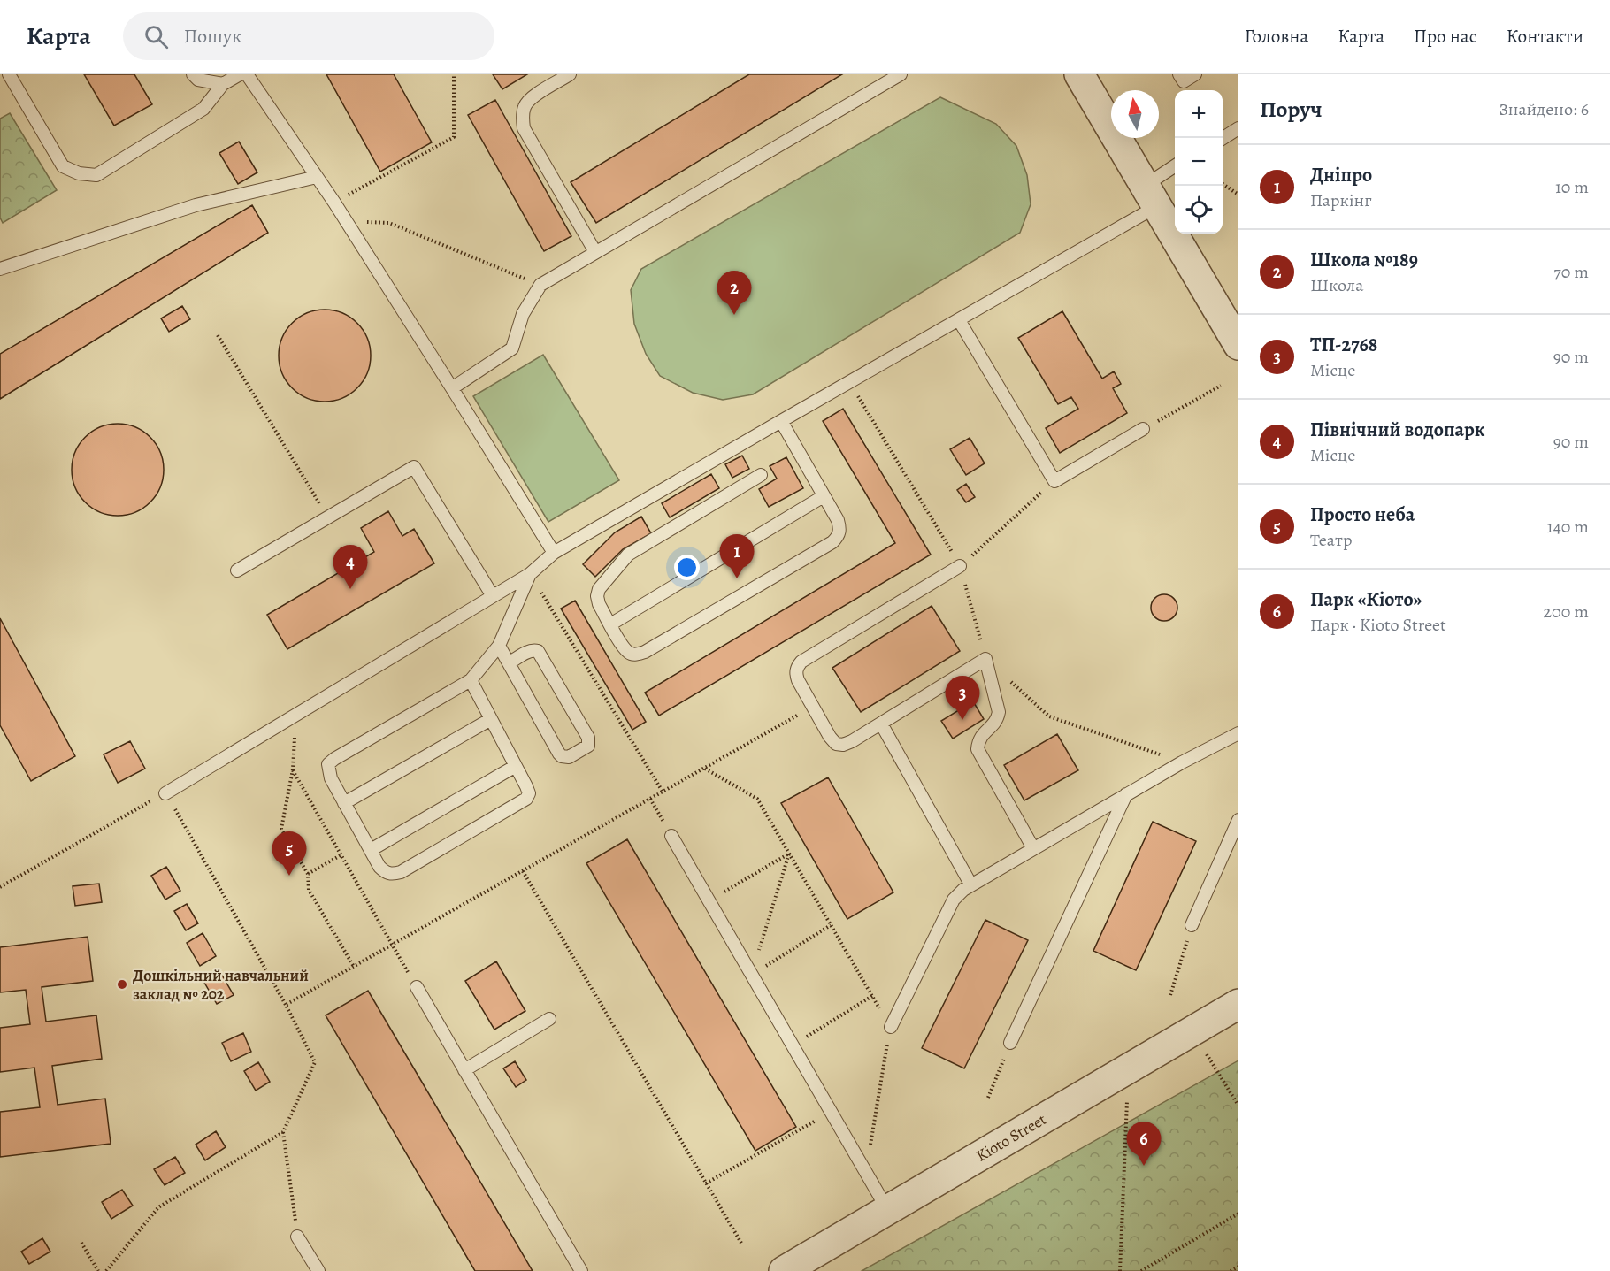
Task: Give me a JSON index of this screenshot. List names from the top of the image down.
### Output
{
  "streets": {
    "street": ["Kioto Street"]
  },
  "places": ["Дошкільний навчальний заклад № 202"],
  "north": "top",
  "page": {
    "header": "Карта",
    "search": "Пошук",
    "nav": [
      "Головна",
      "Карта",
      "Про нас",
      "Контакти"
    ],
    "heading": ["Поруч", "Знайдено: 6"],
    "map_buttons": ["+", "−"],
    "list": [
      {
        "mark": "1",
        "name": "Дніпро",
        "note": "Паркінг",
        "value": "10 m"
      },
      {
        "mark": "2",
        "name": "Школа №189",
        "note": "Школа",
        "value": "70 m"
      },
      {
        "mark": "3",
        "name": "ТП-2768",
        "note": "Місце",
        "value": "90 m"
      },
      {
        "mark": "4",
        "name": "Північний водопарк",
        "note": "Місце",
        "value": "90 m"
      },
      {
        "mark": "5",
        "name": "Просто неба",
        "note": "Театр",
        "value": "140 m"
      },
      {
        "mark": "6",
        "name": "Парк «Кіото»",
        "note": "Парк · Kioto Street",
        "value": "200 m"
      }
    ],
    "pins": [
      "2",
      "1",
      "4",
      "3",
      "5",
      "6"
    ]
  }
}
